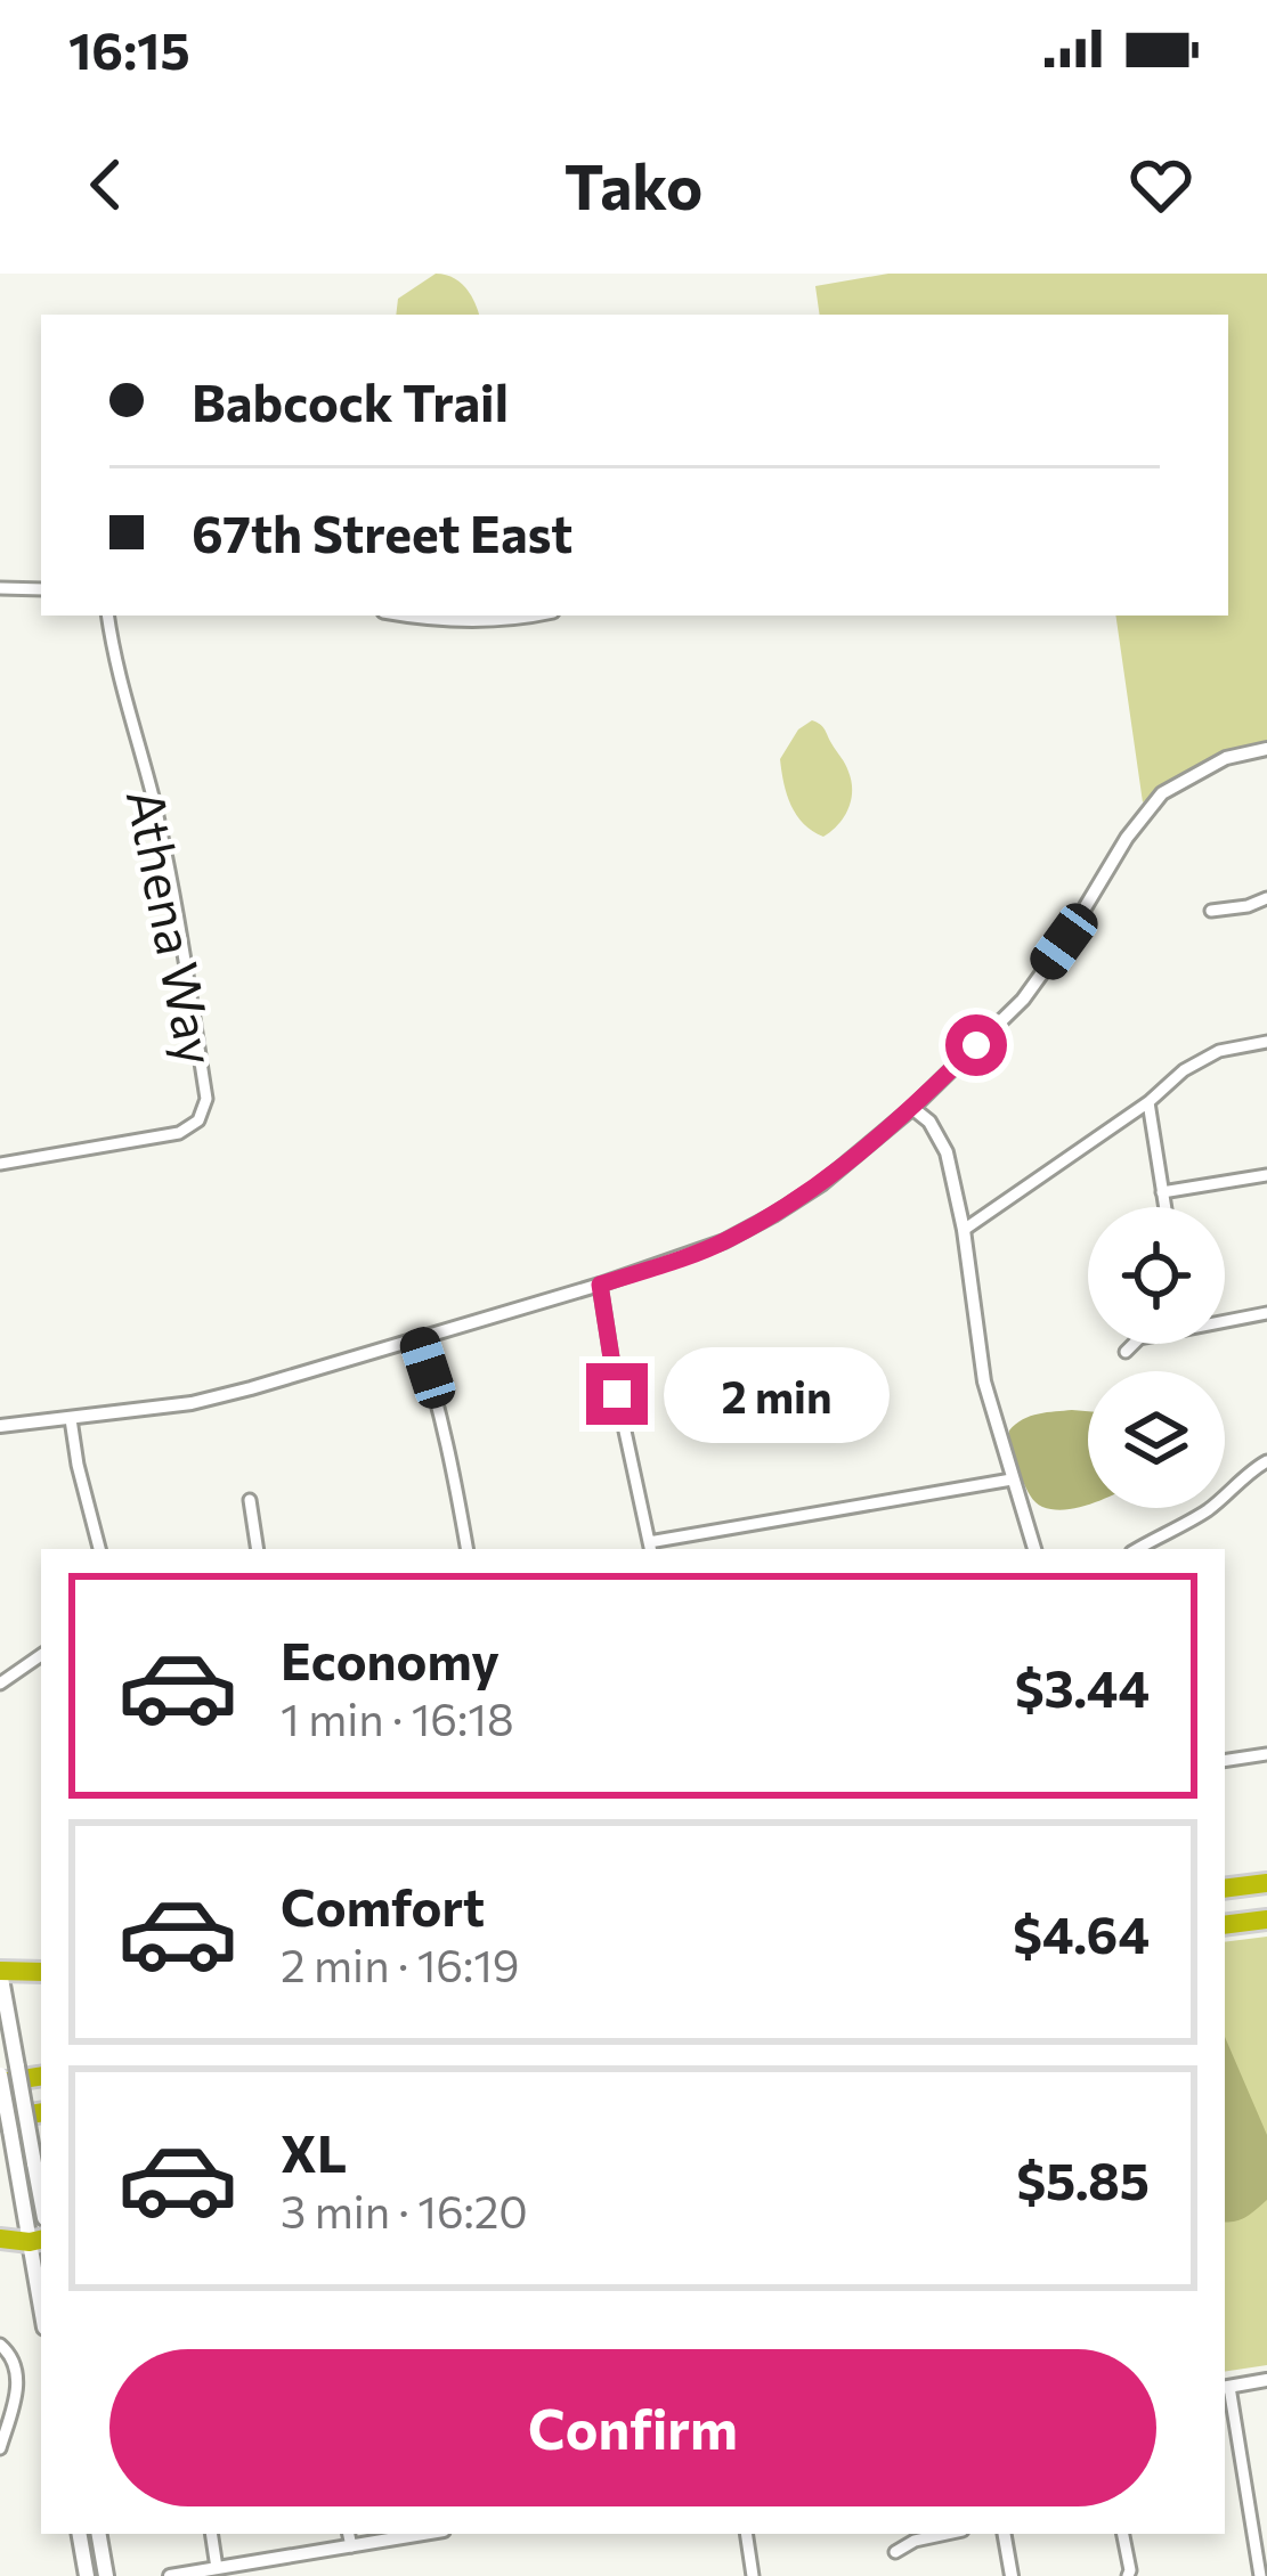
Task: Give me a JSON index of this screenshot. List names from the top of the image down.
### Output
{
  "streets": {
    "street": ["Athena Way"]
  },
  "page": {
    "status": "16:15",
    "header": "Tako",
    "banner": ["Babcock Trail", "67th Street East"],
    "bubble": "2 min",
    "list": [
      {
        "name": "Economy",
        "note": "1 min · 16:18",
        "value": "$3.44"
      },
      {
        "name": "Comfort",
        "note": "2 min · 16:19",
        "value": "$4.64"
      },
      {
        "name": "XL",
        "note": "3 min · 16:20",
        "value": "$5.85"
      }
    ],
    "buttons": "Confirm"
  }
}
